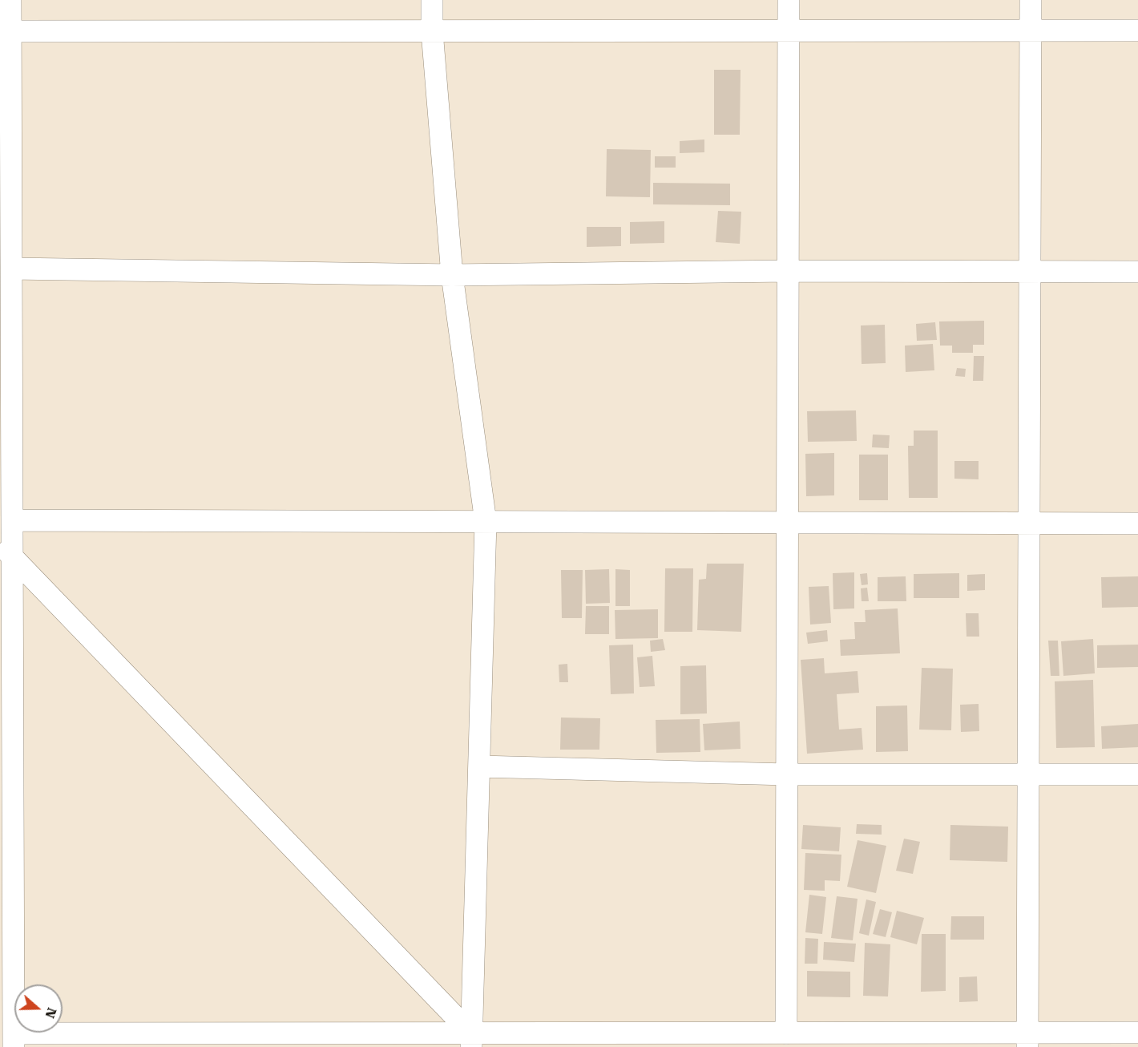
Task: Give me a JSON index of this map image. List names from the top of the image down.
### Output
{
  "north": "right"
}
